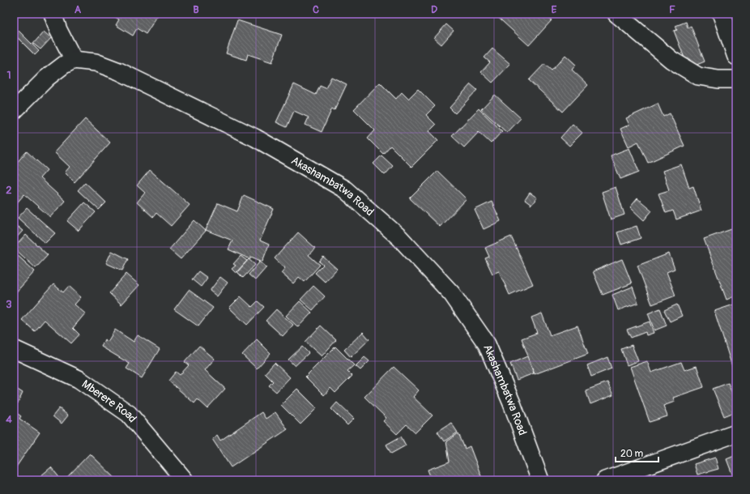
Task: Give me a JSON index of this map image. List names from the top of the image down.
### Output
{
  "streets": {
    "street": ["Akashambatwa Road", "Mberere Road"]
  },
  "scale_bar": "20 m",
  "grid": {
    "columns": [
      "A",
      "B",
      "C",
      "D",
      "E",
      "F"
    ],
    "rows": [
      "1",
      "2",
      "3",
      "4"
    ]
  }
}
